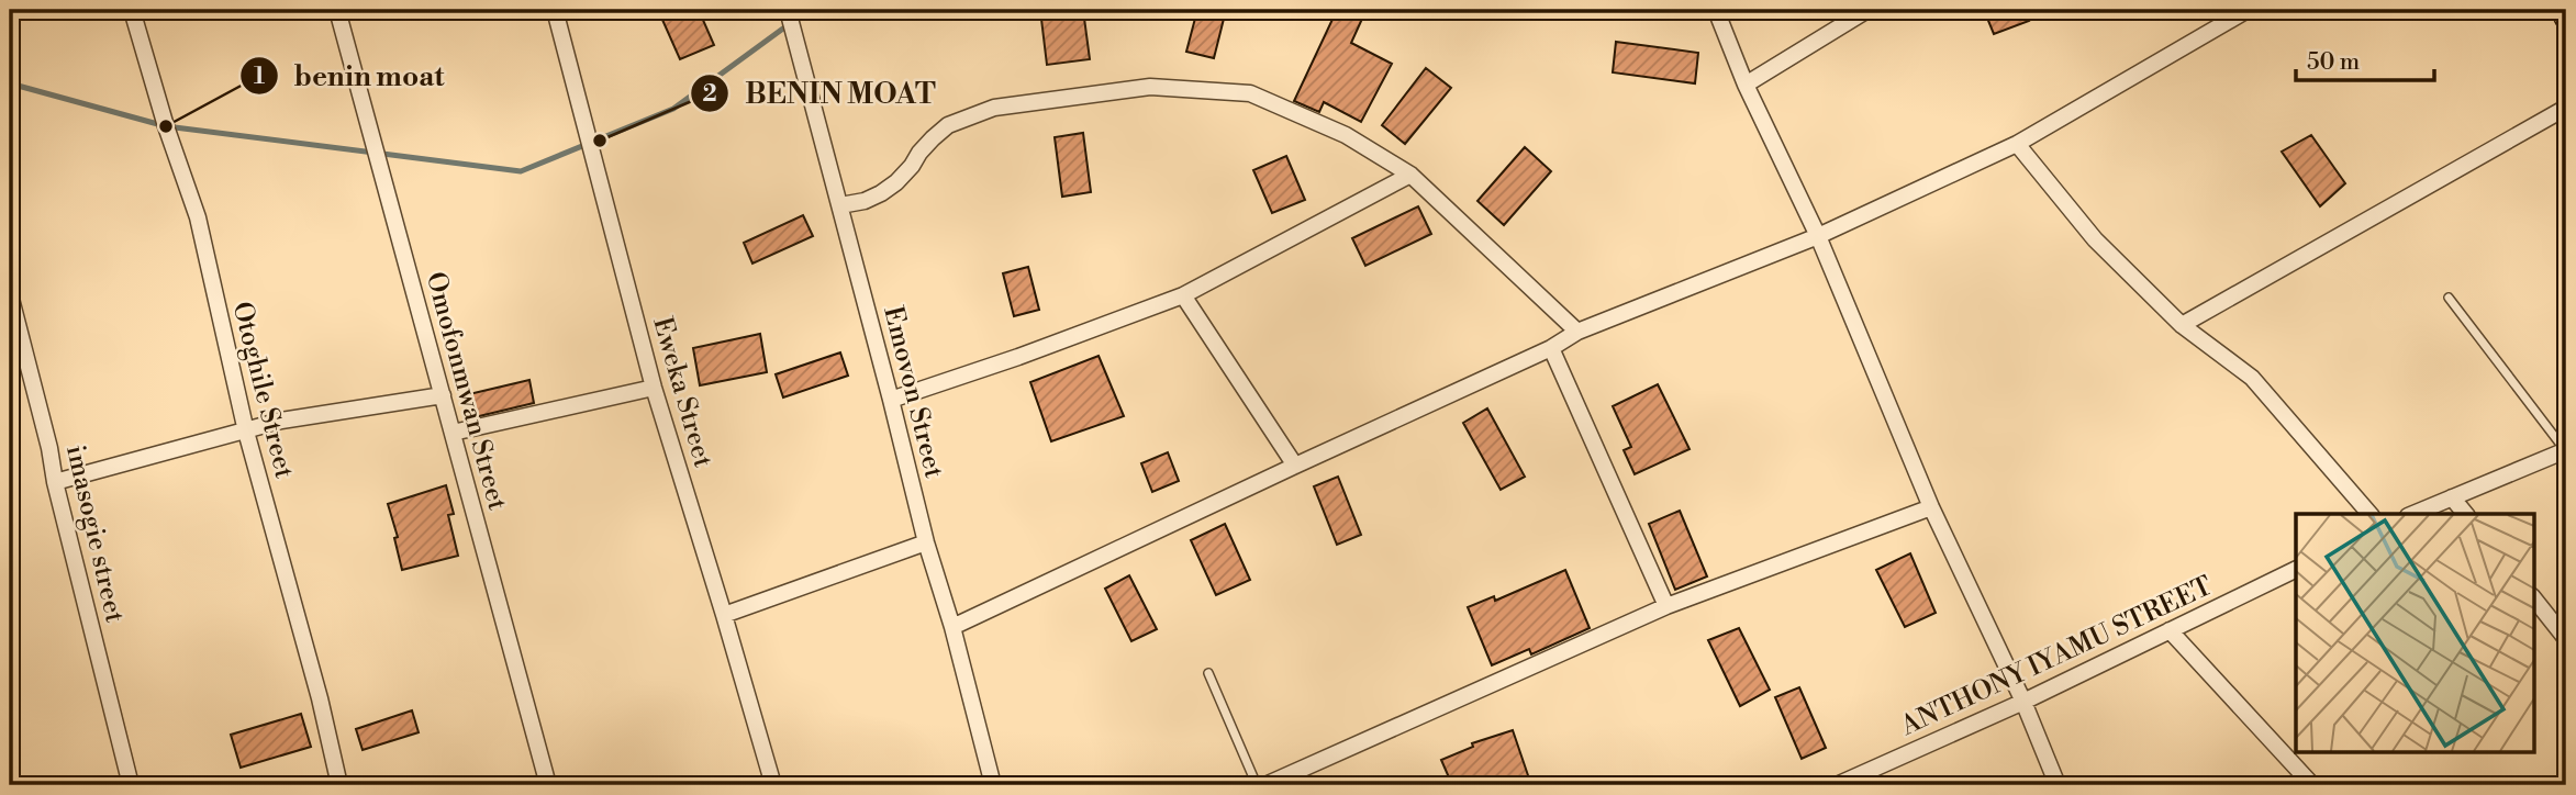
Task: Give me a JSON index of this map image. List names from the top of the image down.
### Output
{
  "streets": {
    "street": [
      "Otoghile Street",
      "Omofonmwan Street",
      "Eweka Street",
      "Emovon Street",
      "imasogie street",
      "ANTHONY IYAMU STREET"
    ]
  },
  "places": ["benin moat", "BENIN MOAT"],
  "scale_bar": "50 m"
}
